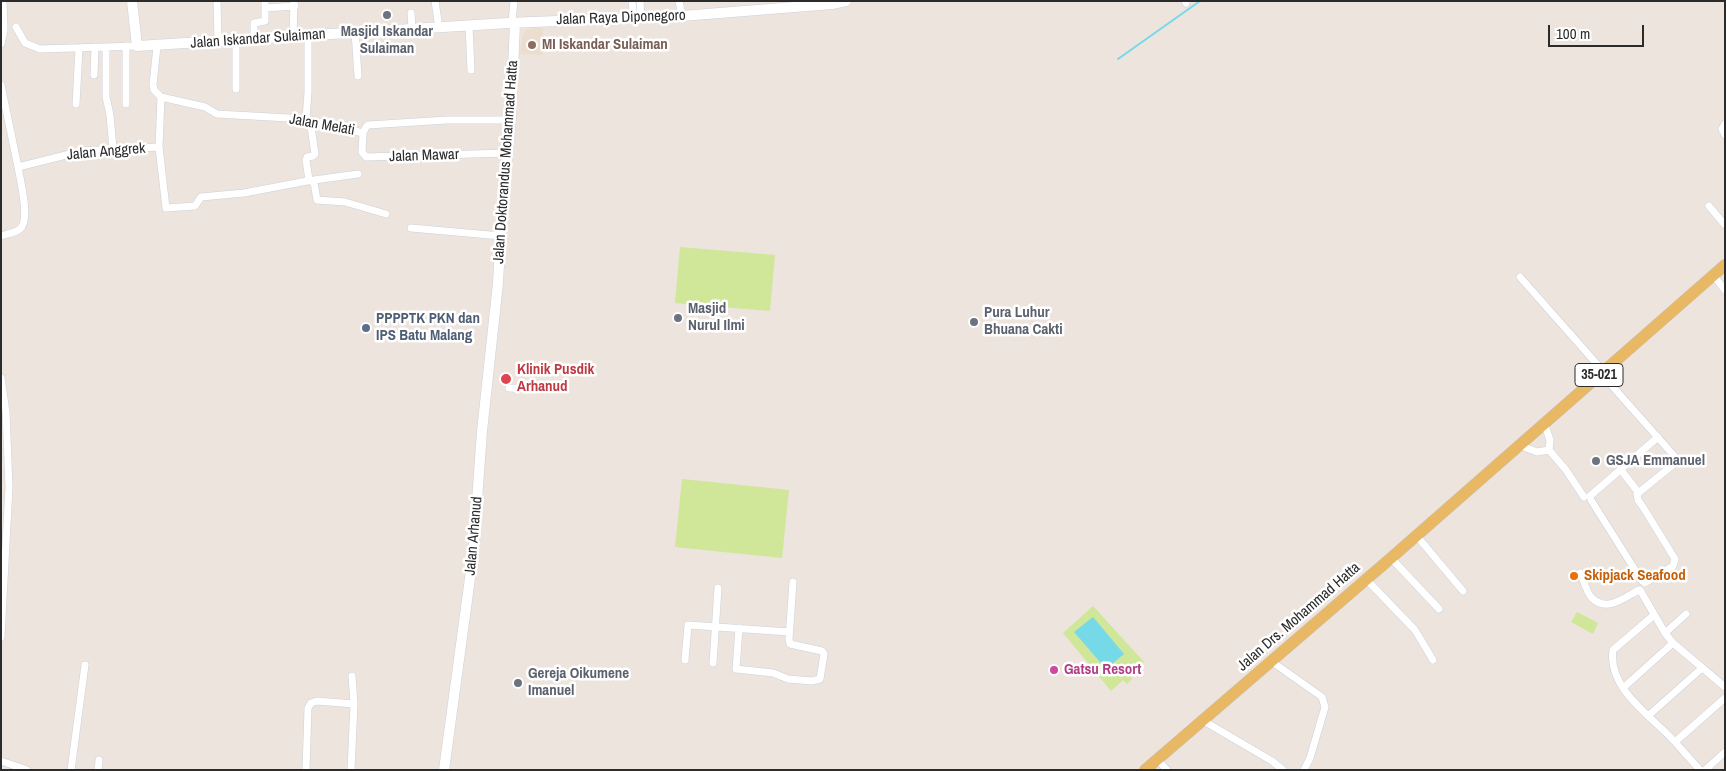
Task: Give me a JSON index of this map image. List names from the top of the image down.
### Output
{
  "streets": {
    "main road": ["35-021", "Jalan Drs. Mohammad Hatta"],
    "street": [
      "Jalan Raya Diponegoro",
      "Jalan Iskandar Sulaiman",
      "Jalan Melati",
      "Jalan Anggrek",
      "Jalan Mawar",
      "Jalan Doktorandus Mohammad Hatta",
      "Jalan Arhanud"
    ]
  },
  "crossings": [
    ["Jalan Raya Diponegoro", "Jalan Iskandar Sulaiman"],
    ["Jalan Raya Diponegoro", "Jalan Doktorandus Mohammad Hatta"],
    ["Jalan Iskandar Sulaiman", "Jalan Doktorandus Mohammad Hatta"],
    ["Jalan Melati", "Jalan Mawar"],
    ["Jalan Melati", "Jalan Doktorandus Mohammad Hatta"],
    ["Jalan Mawar", "Jalan Doktorandus Mohammad Hatta"],
    ["Jalan Doktorandus Mohammad Hatta", "Jalan Arhanud"],
    ["35-021", "Jalan Drs. Mohammad Hatta"]
  ],
  "places": [
    "Masjid Iskandar Sulaiman",
    "MI Iskandar Sulaiman",
    "Masjid Nurul Ilmi",
    "Pura Luhur Bhuana Cakti",
    "PPPPTK PKN dan IPS Batu Malang",
    "Klinik Pusdik Arhanud",
    "GSJA Emmanuel",
    "Skipjack Seafood",
    "Gatsu Resort",
    "Gereja Oikumene Imanuel"
  ],
  "scale_bar": "100 m"
}
